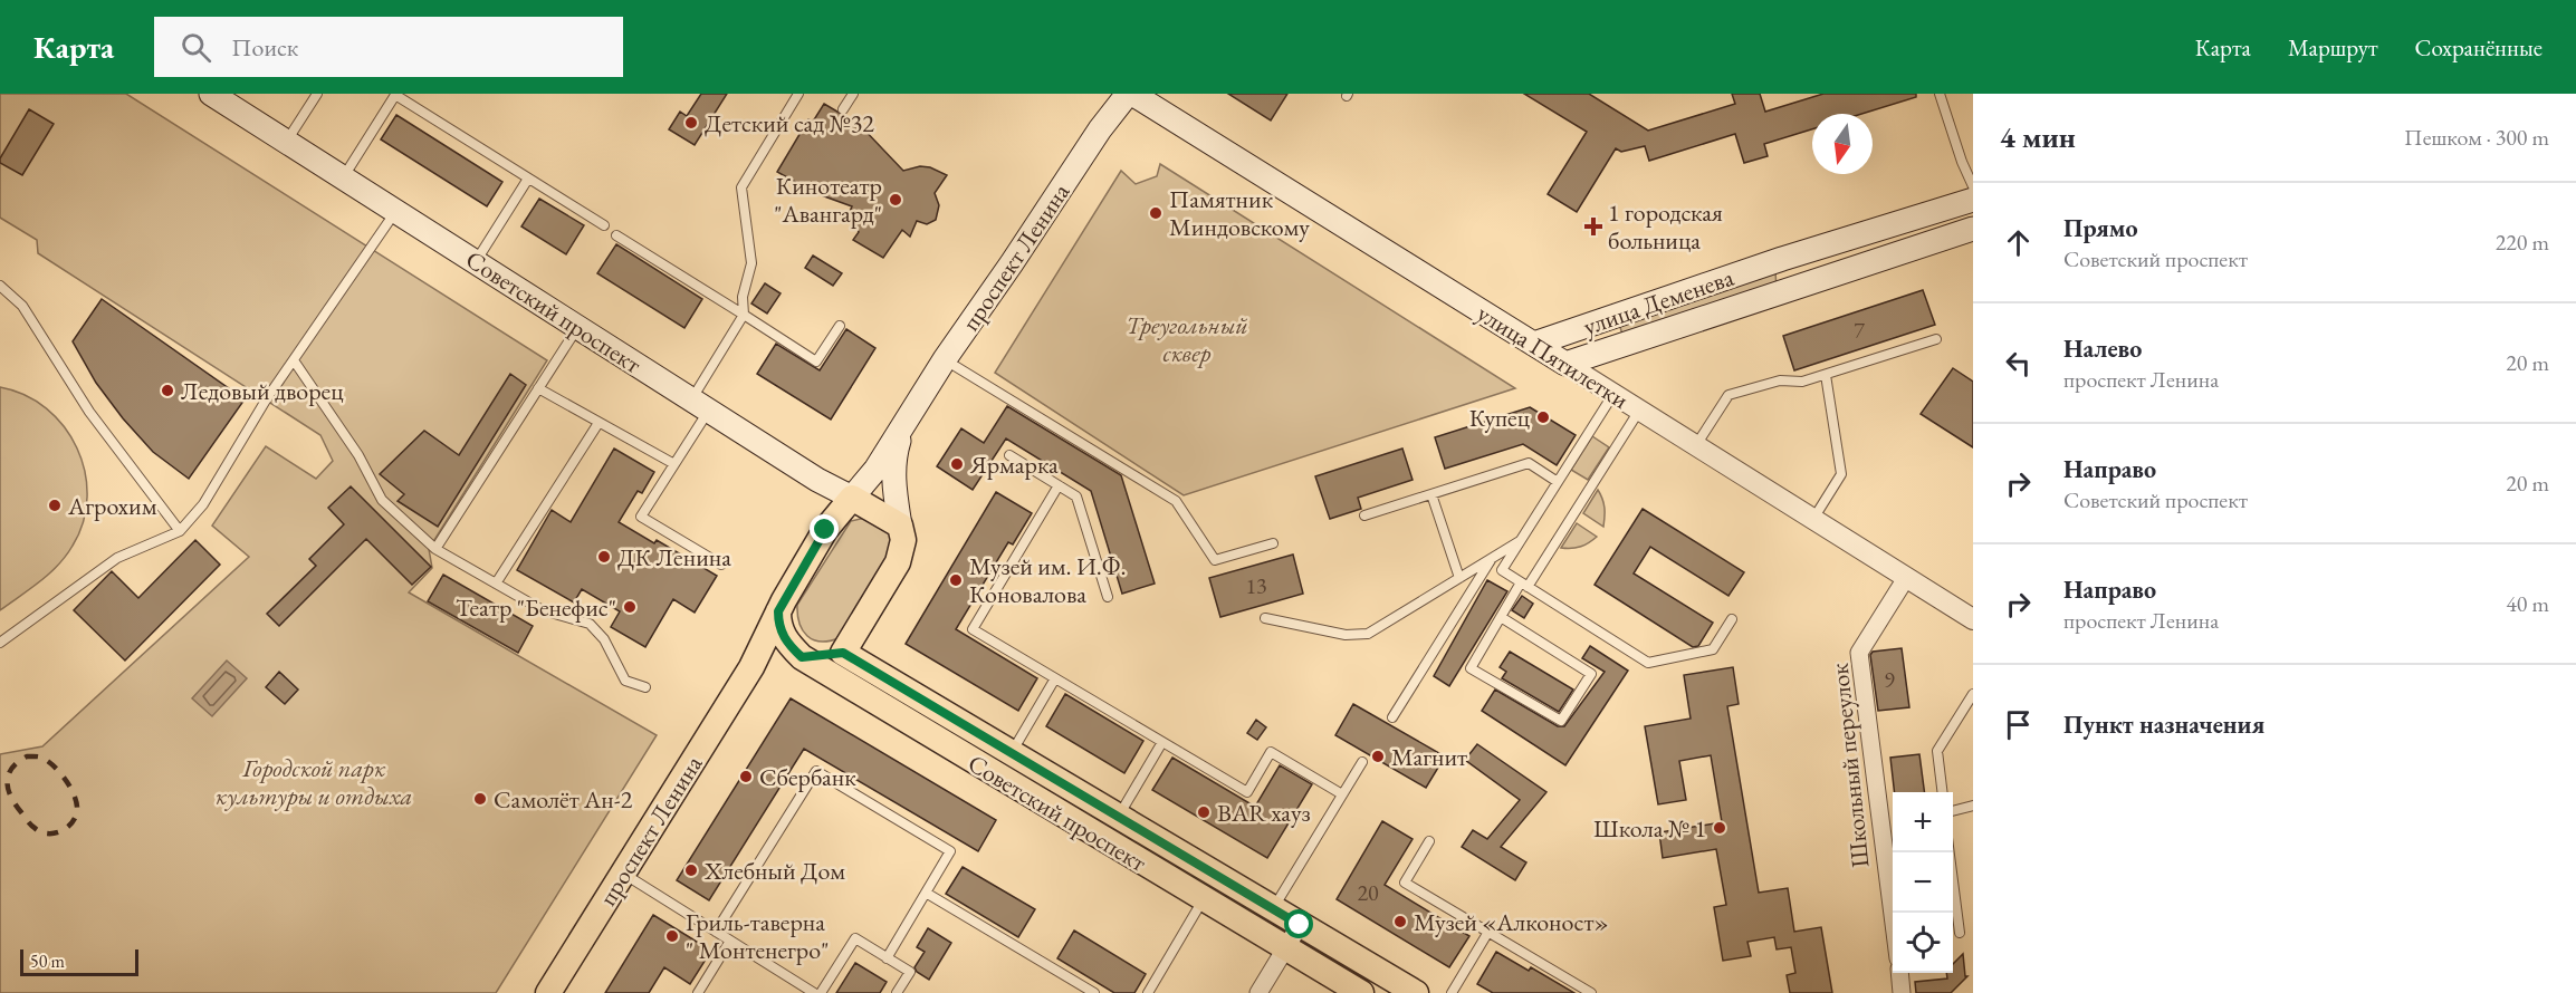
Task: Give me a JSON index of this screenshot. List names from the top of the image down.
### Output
{
  "streets": {
    "main road": [
      "проспект Ленина",
      "улица Деменева",
      "Советский проспект",
      "улица Пятилетки"
    ],
    "street": ["Школьный переулок"]
  },
  "crossings": [
    ["проспект Ленина", "Советский проспект"],
    ["проспект Ленина", "улица Пятилетки"],
    ["улица Деменева", "улица Пятилетки"],
    ["улица Пятилетки", "Школьный переулок"]
  ],
  "parks": ["Треугольный сквер", "Городской парк культуры и отдыха"],
  "places": {
    "other": [
      "Детский сад №32",
      "Кинотеатр \"Авангард\"",
      "Памятник Миндовскому",
      "Ледовый дворец",
      "Купец",
      "Ярмарка",
      "Агрохим",
      "ДК Ленина",
      "Музей им. И.Ф. Коновалова",
      "Театр \"Бенефис\"",
      "Магнит",
      "Сбербанк",
      "Самолёт Ан-2",
      "BAR хауз",
      "Школа № 1",
      "Хлебный Дом",
      "Музей «Алконост»",
      "Гриль-таверна \" Монтенегро\""
    ],
    "health": ["1 городская больница"]
  },
  "house_numbers": [
    "7",
    "13",
    "9",
    "20"
  ],
  "scale_bar": "50 m",
  "north": "bottom",
  "page": {
    "header": "Карта",
    "search": "Поиск",
    "nav": ["Карта", "Маршрут", "Сохранённые"],
    "heading": ["4 мин", "Пешком · 300 m"],
    "list": [
      ["Прямо", "Советский проспект", "220 m"],
      ["Налево", "проспект Ленина", "20 m"],
      ["Направо", "Советский проспект", "20 m"],
      ["Направо", "проспект Ленина", "40 m"],
      "Пункт назначения"
    ],
    "map_buttons": ["+", "−"],
    "scale": "50 m"
  }
}
